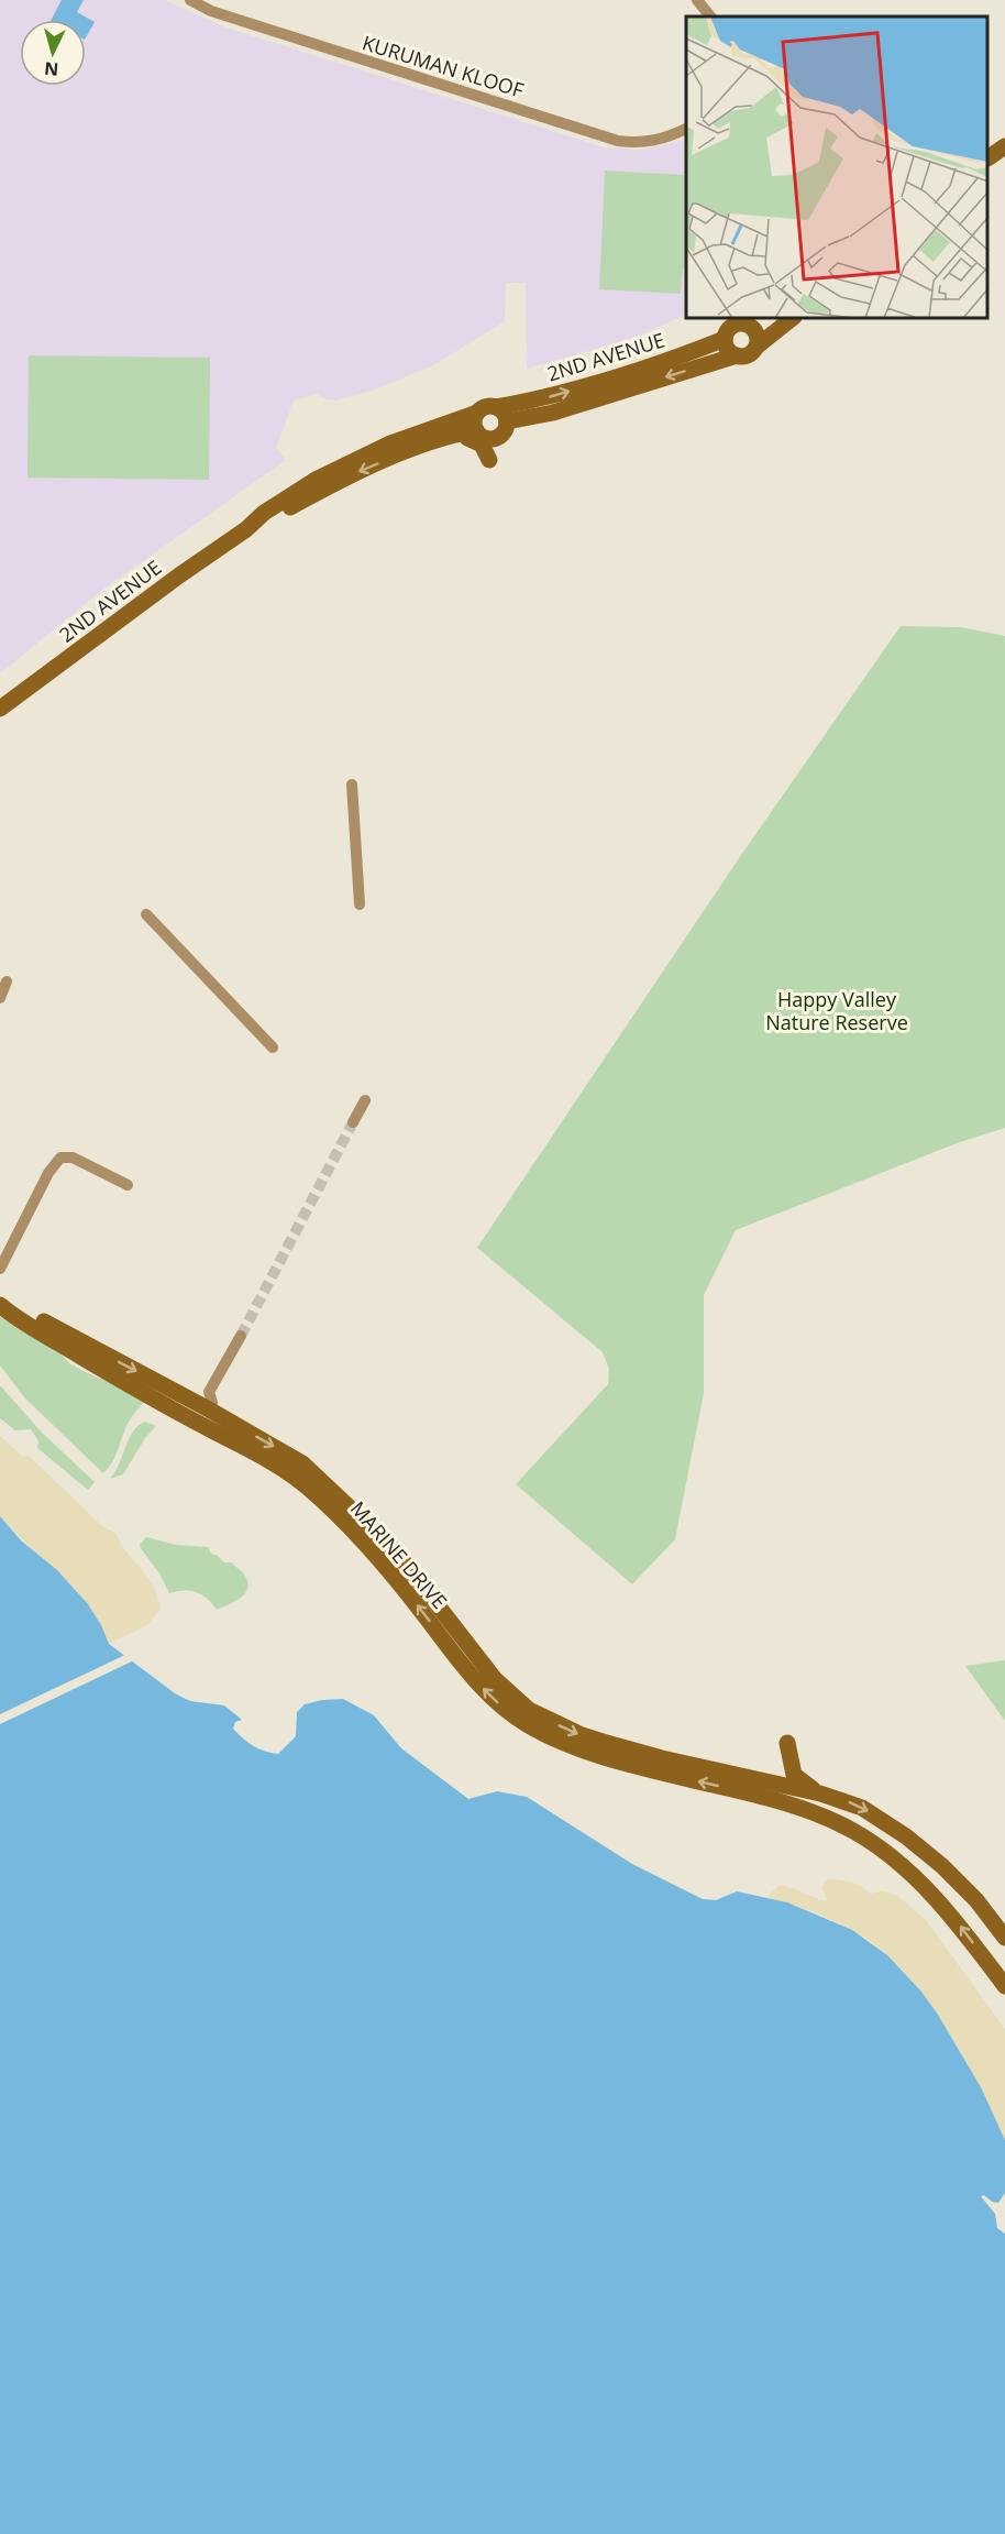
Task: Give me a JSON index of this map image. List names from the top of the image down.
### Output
{
  "streets": {
    "main road": ["2ND AVENUE", "MARINE DRIVE"],
    "street": ["KURUMAN KLOOF"]
  },
  "parks": ["Happy Valley Nature Reserve"],
  "north": "bottom"
}
